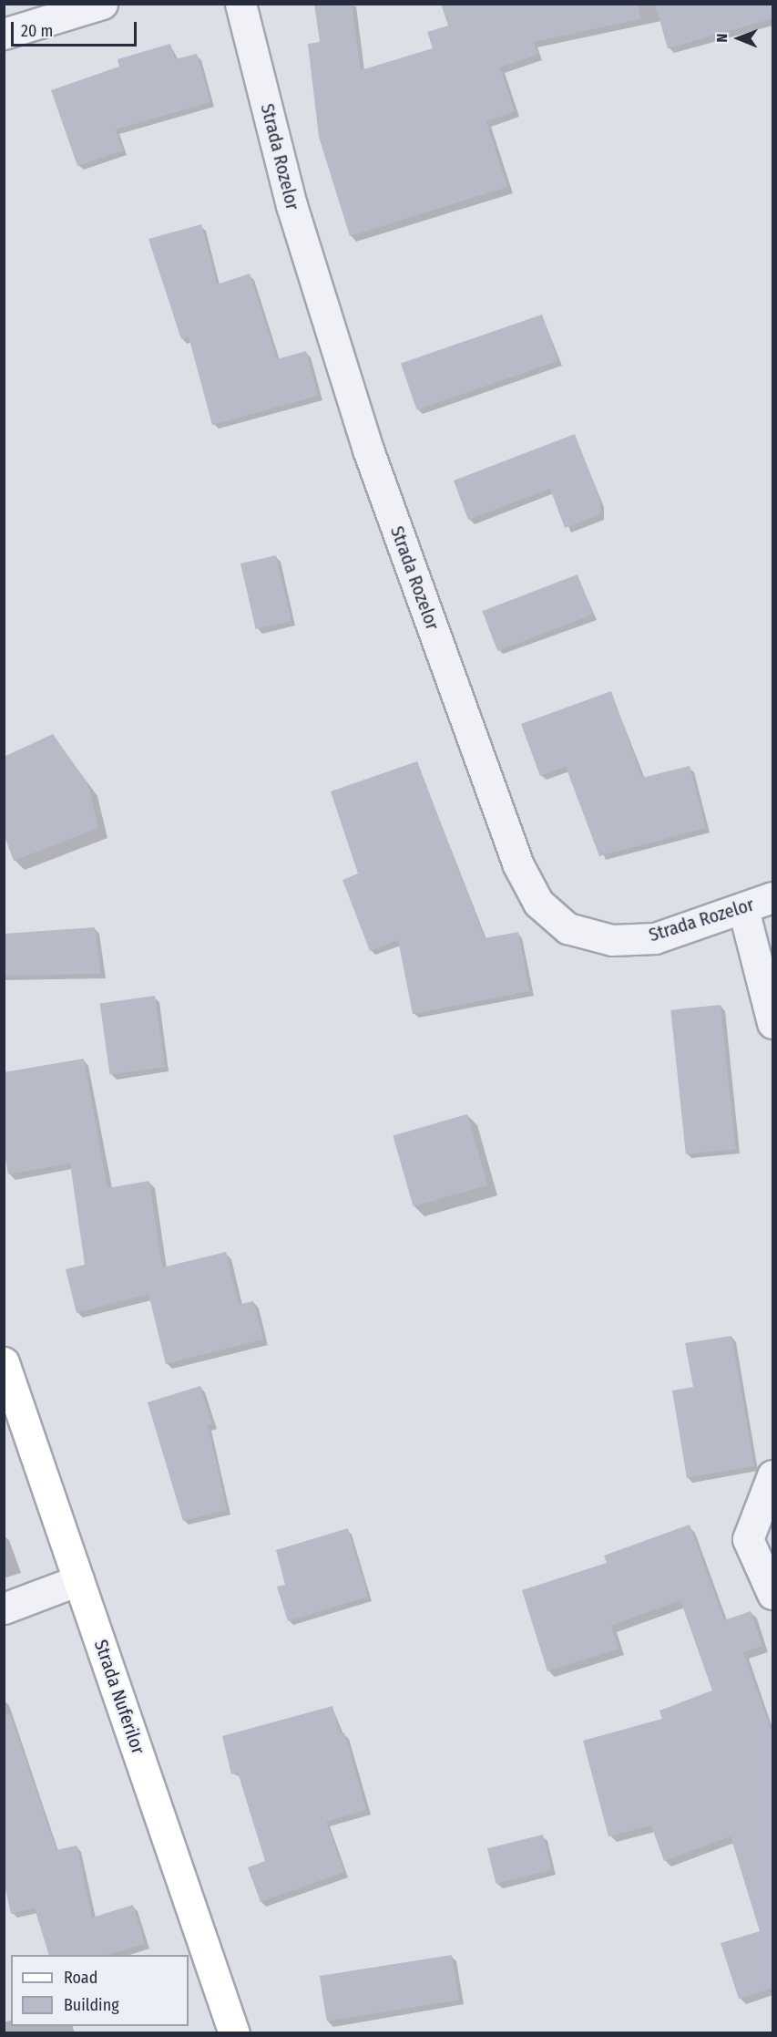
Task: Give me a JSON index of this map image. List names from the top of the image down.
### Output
{
  "streets": {
    "main road": ["Strada Nuferilor"],
    "street": ["Strada Rozelor"]
  },
  "legend": ["Road", "Building"],
  "scale_bar": "20 m",
  "north": "left"
}
